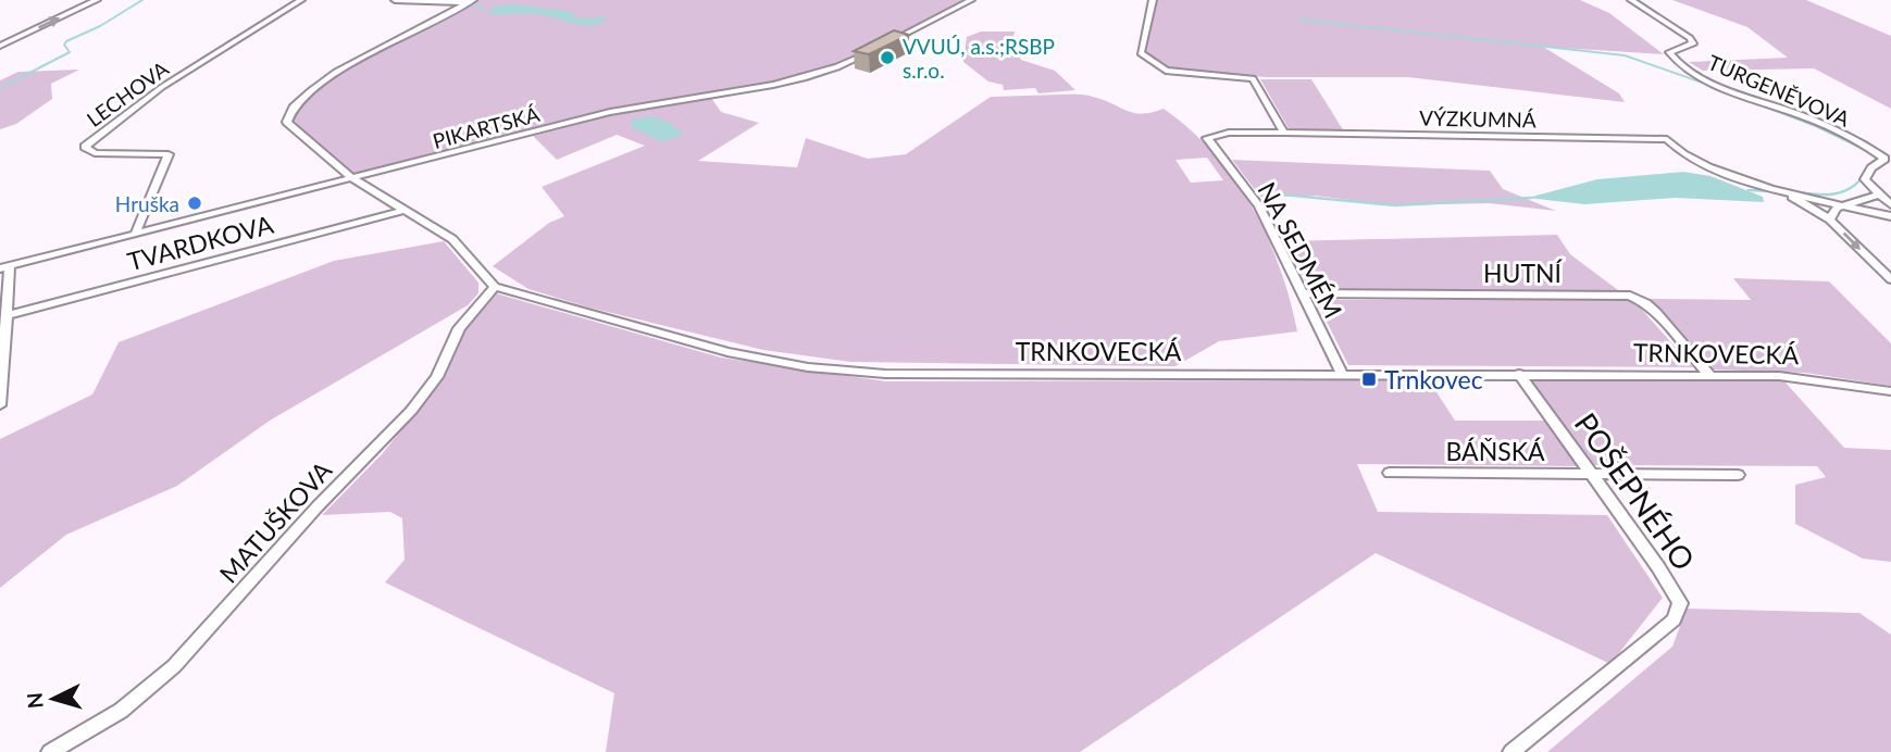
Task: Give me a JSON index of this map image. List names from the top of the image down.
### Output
{
  "streets": {
    "street": [
      "TURGENĚVOVA",
      "LECHOVA",
      "VÝZKUMNÁ",
      "PIKARTSKÁ",
      "TVARDKOVA",
      "NA SEDMÉM",
      "HUTNÍ",
      "TRNKOVECKÁ",
      "BÁŇSKÁ",
      "POŠEPNÉHO",
      "MATUŠKOVA"
    ]
  },
  "crossings": [
    ["LECHOVA", "PIKARTSKÁ"],
    ["VÝZKUMNÁ", "NA SEDMÉM"],
    ["NA SEDMÉM", "HUTNÍ"],
    ["NA SEDMÉM", "TRNKOVECKÁ"],
    ["HUTNÍ", "TRNKOVECKÁ"],
    ["TRNKOVECKÁ", "POŠEPNÉHO"],
    ["TRNKOVECKÁ", "MATUŠKOVA"],
    ["BÁŇSKÁ", "POŠEPNÉHO"]
  ],
  "places": {
    "other": ["VVUÚ, a.s.;RSBP s.r.o.", "Hruška"],
    "transit": ["Trnkovec"]
  },
  "north": "left"
}
